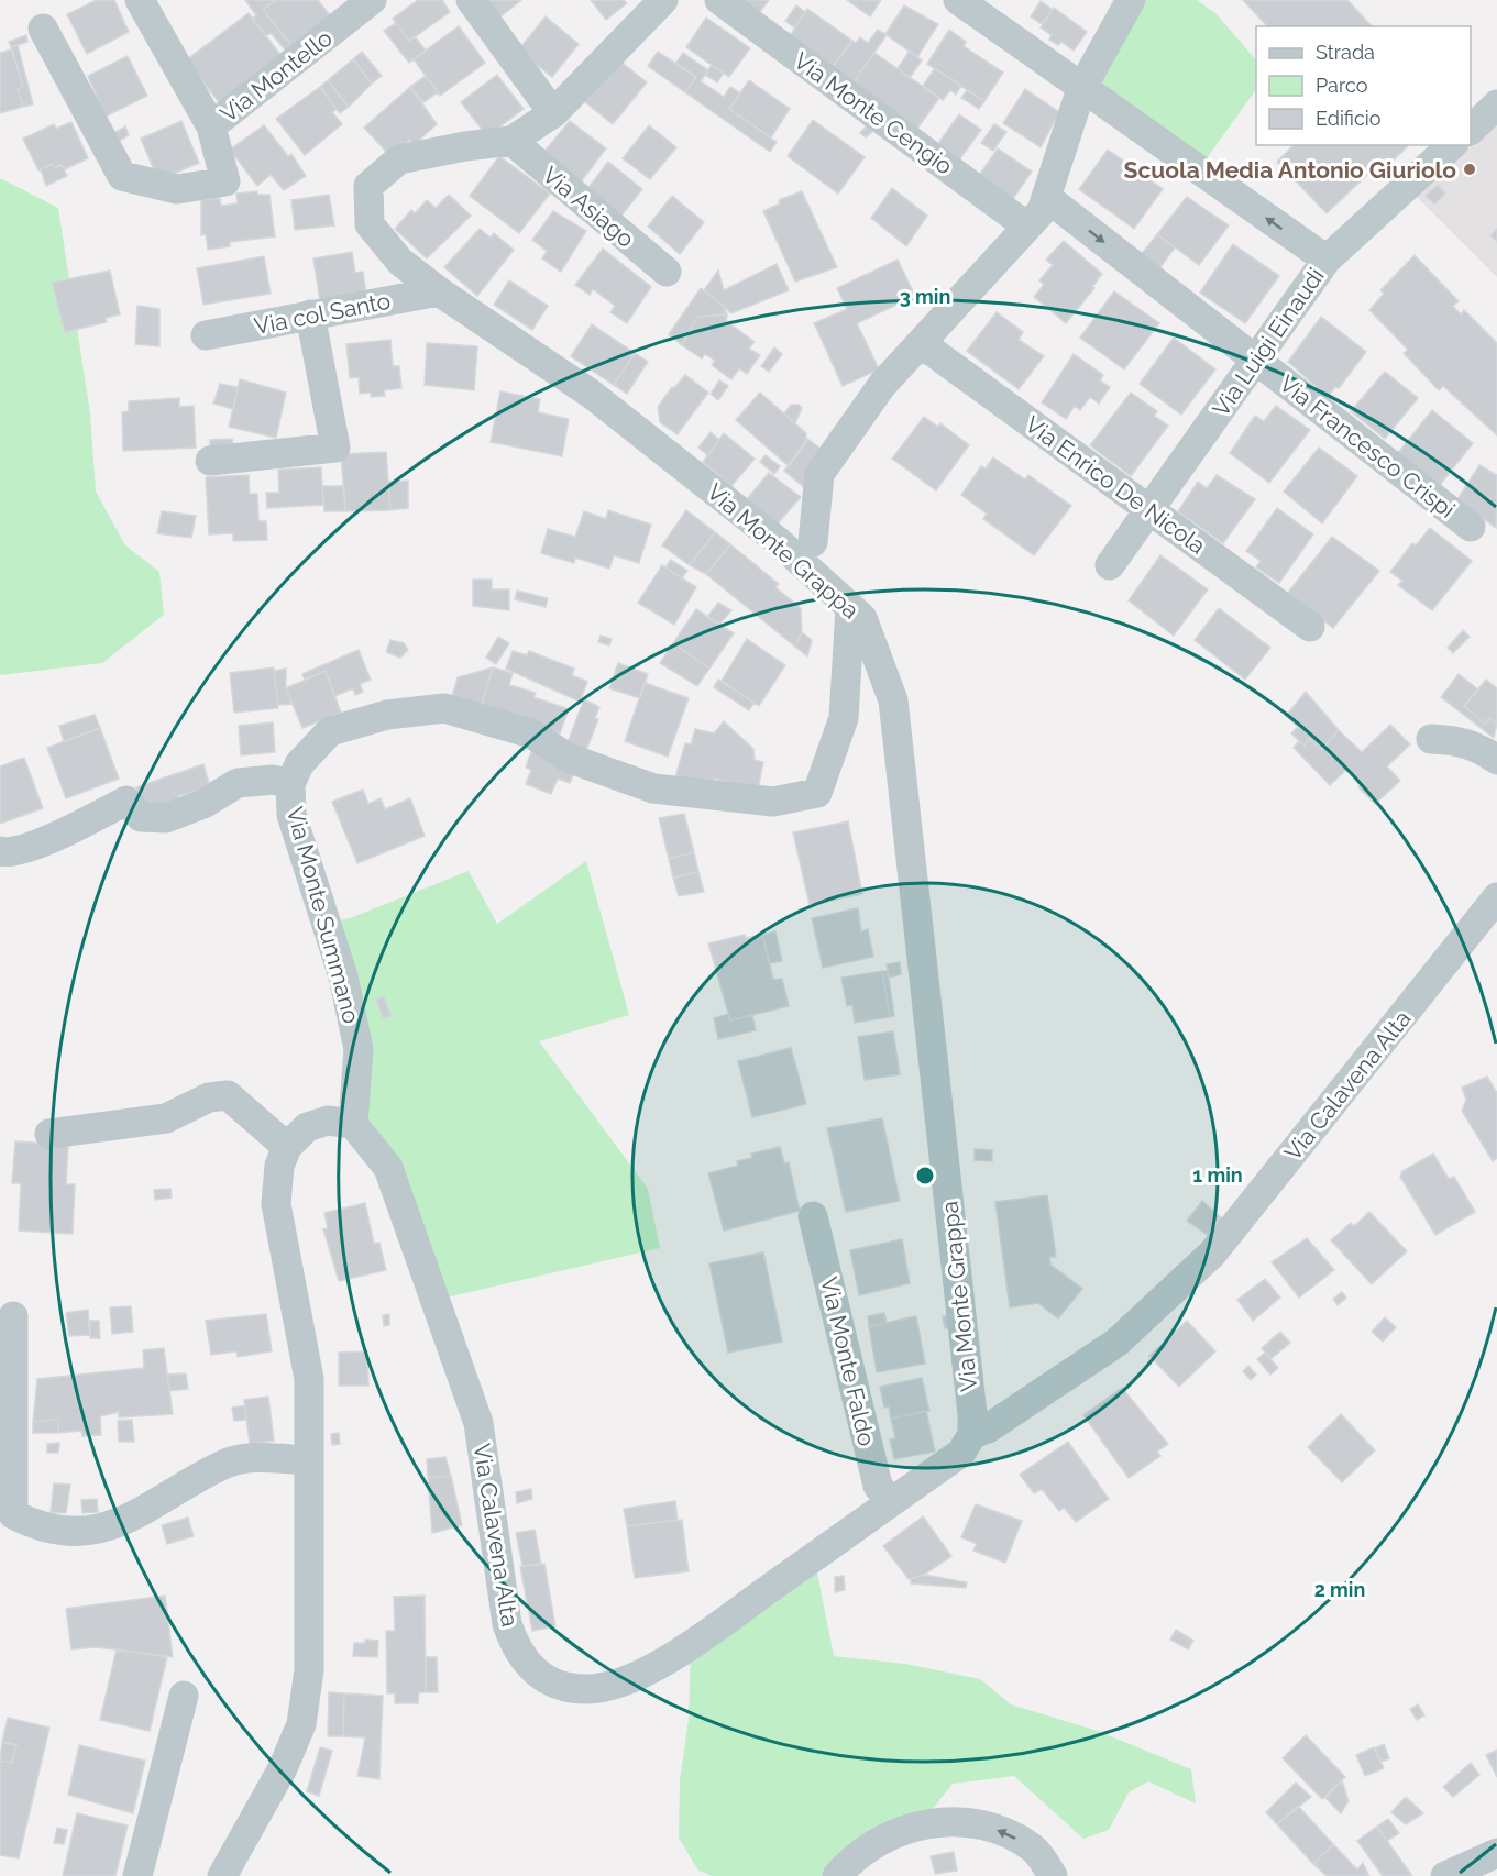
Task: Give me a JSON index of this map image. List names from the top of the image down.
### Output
{
  "streets": {
    "street": [
      "Via Montello",
      "Via Monte Cengio",
      "Via Asiago",
      "Via col Santo",
      "Via Luigi Einaudi",
      "Via Francesco Crispi",
      "Via Enrico De Nicola",
      "Via Monte Grappa",
      "Via Monte Summano",
      "Via Calavena Alta",
      "Via Monte Faldo"
    ]
  },
  "crossings": [
    ["Via Asiago", "Via Monte Grappa"],
    ["Via col Santo", "Via Monte Grappa"],
    ["Via Luigi Einaudi", "Via Francesco Crispi"],
    ["Via Luigi Einaudi", "Via Enrico De Nicola"],
    ["Via Monte Grappa", "Via Monte Summano"],
    ["Via Monte Grappa", "Via Calavena Alta"],
    ["Via Monte Summano", "Via Calavena Alta"],
    ["Via Calavena Alta", "Via Monte Faldo"]
  ],
  "places": ["Scuola Media Antonio Giuriolo"],
  "legend": ["Strada", "Parco", "Edificio"],
  "rings": ["3 min", "1 min", "2 min"]
}
